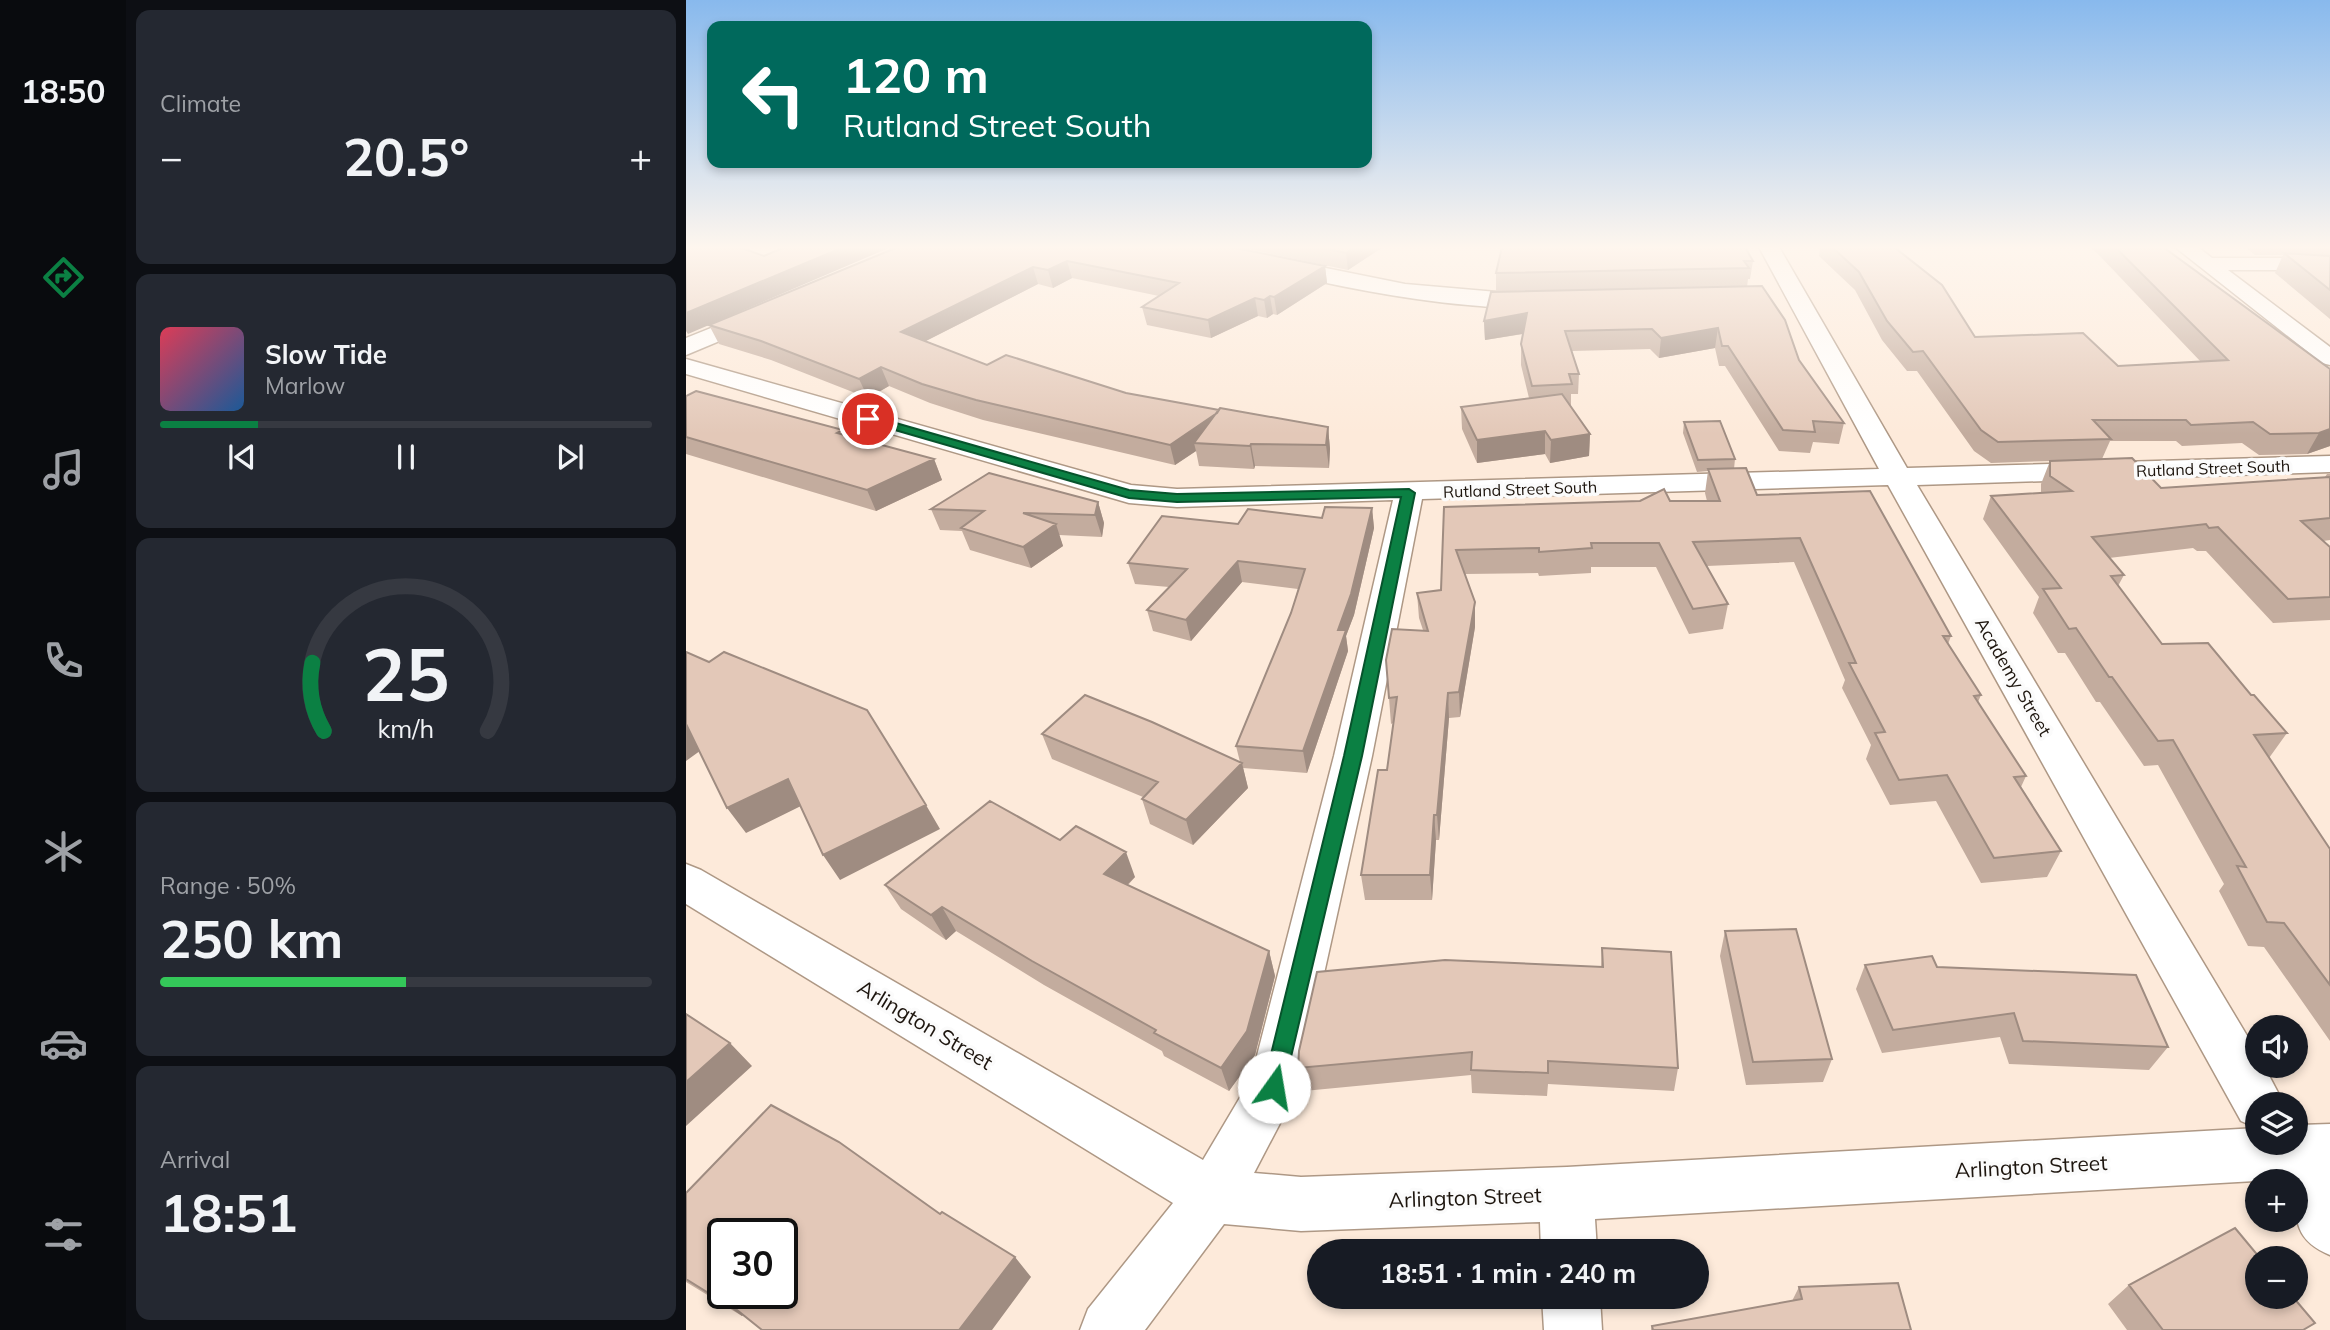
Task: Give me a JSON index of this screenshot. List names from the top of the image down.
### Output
{
  "streets": {
    "street": ["Rutland Street South", "Academy Street", "Arlington Street"]
  },
  "crossings": [
    ["Rutland Street South", "Academy Street"]
  ],
  "page": {
    "tabs": "18:50",
    "tile": [
      "Climate",
      ["Range · 50%", "250 km"],
      ["Arrival", "18:51"]
    ],
    "turn": ["120 m", "Rutland Street South"],
    "heat": ["−", "20.5°", "+"],
    "song": ["Slow Tide", "Marlow"],
    "map_buttons": ["+", "−"],
    "limit": "30",
    "trip": "18:51 · 1 min · 240 m",
    "gauge": ["25", "km/h"]
  }
}
